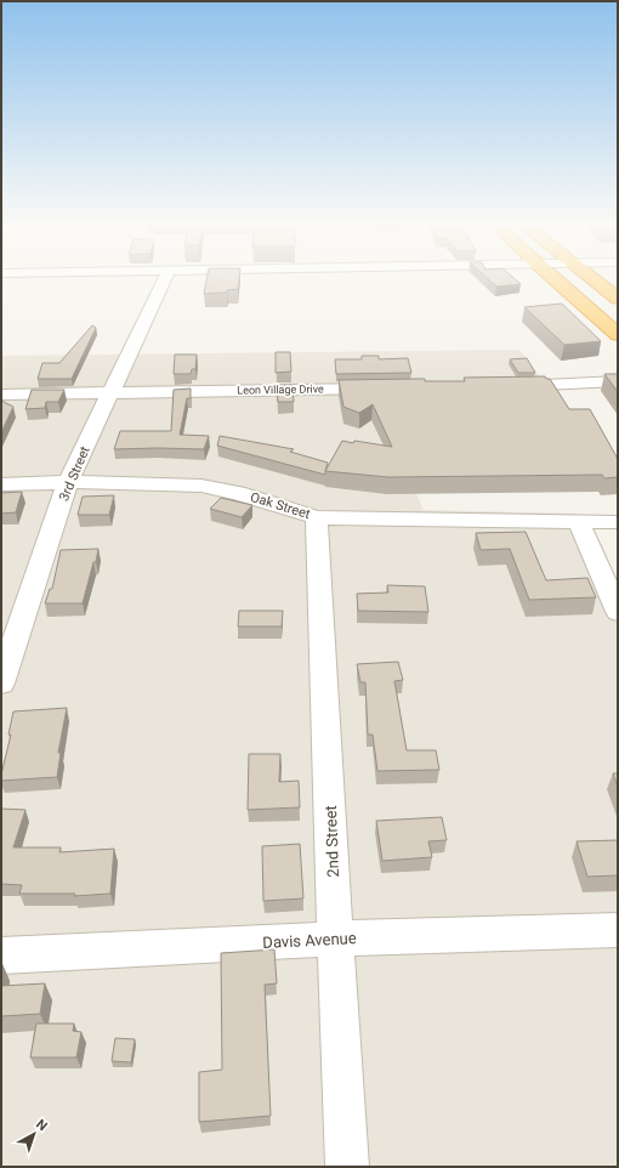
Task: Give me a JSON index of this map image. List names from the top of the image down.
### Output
{
  "streets": {
    "street": [
      "Leon Village Drive",
      "3rd Street",
      "Oak Street",
      "2nd Street",
      "Davis Avenue"
    ]
  },
  "crossings": [
    ["Leon Village Drive", "3rd Street"],
    ["3rd Street", "Oak Street"],
    ["Oak Street", "2nd Street"],
    ["2nd Street", "Davis Avenue"]
  ],
  "north": "top right"
}
